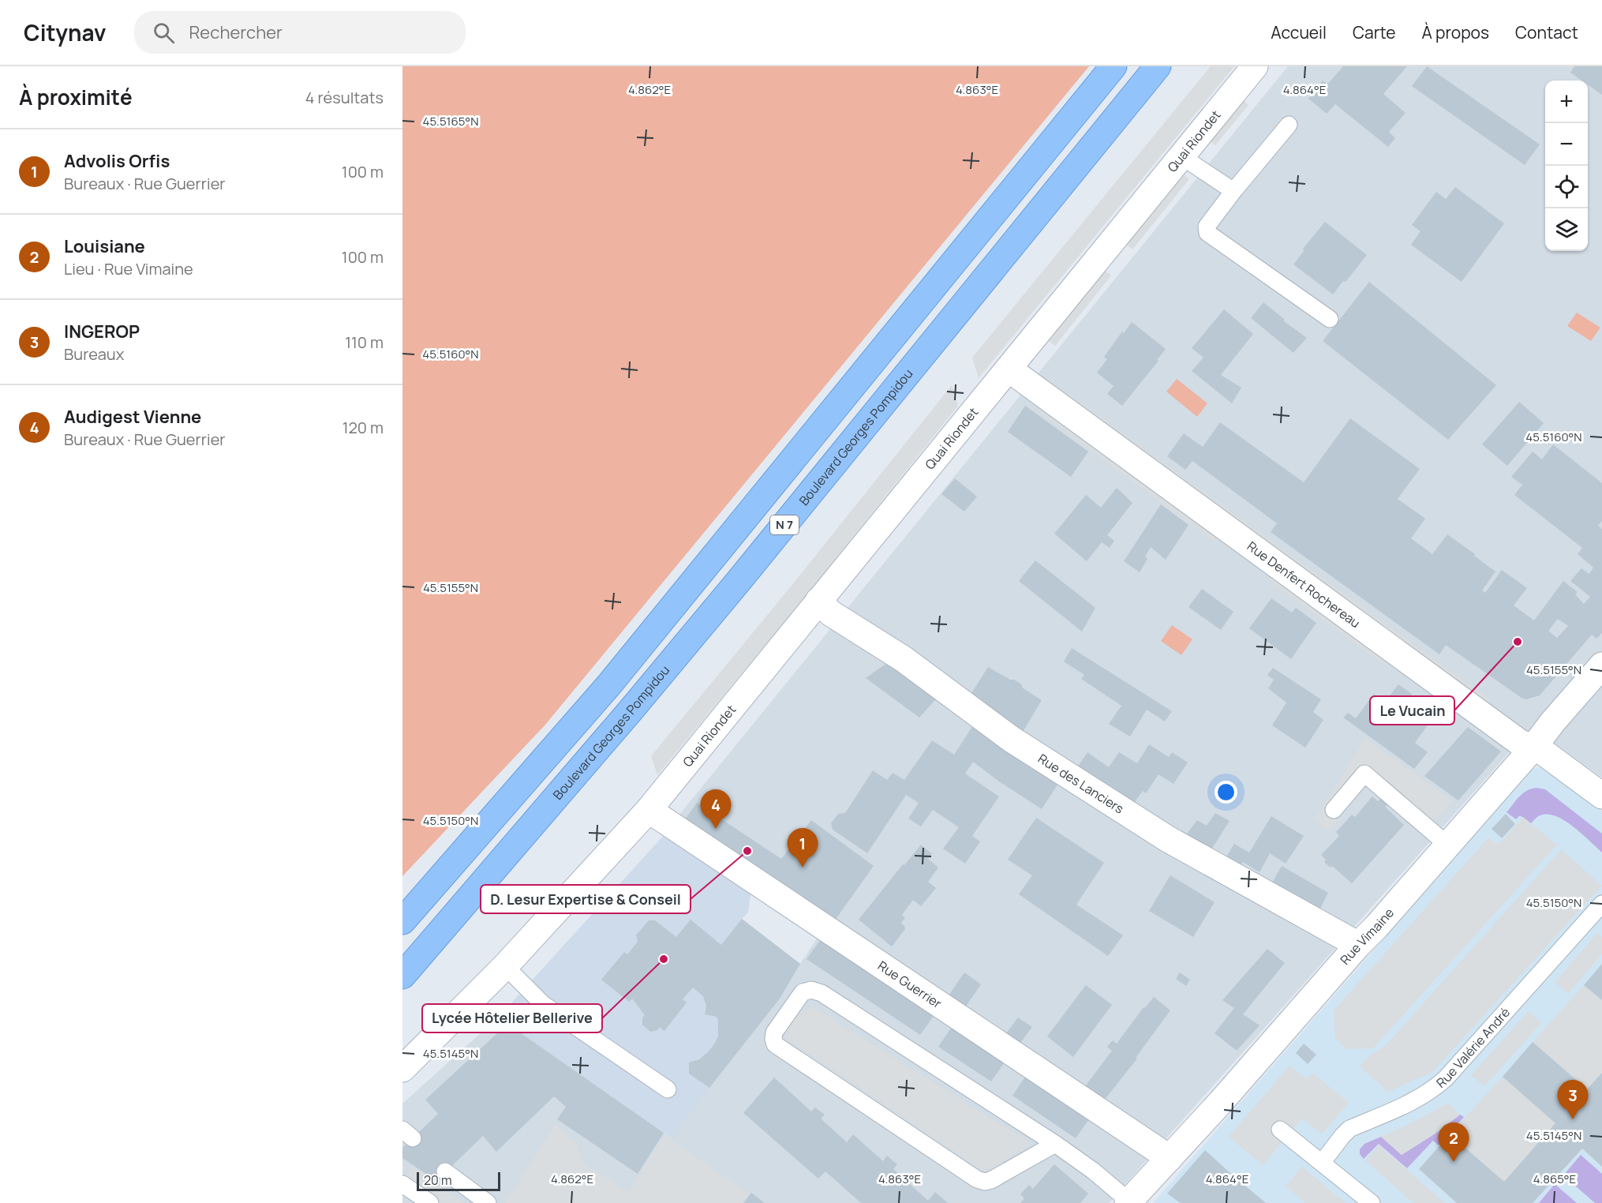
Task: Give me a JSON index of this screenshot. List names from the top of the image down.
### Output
{
  "streets": {
    "main road": ["Boulevard Georges Pompidou", "N 7"],
    "street": [
      "Quai Riondet",
      "Rue Denfert Rochereau",
      "Rue des Lanciers",
      "Rue Vimaine",
      "Rue Guerrier"
    ],
    "lane": ["Rue Valérie André"]
  },
  "crossings": [
    ["Quai Riondet", "Rue Denfert Rochereau"],
    ["Quai Riondet", "Rue des Lanciers"],
    ["Quai Riondet", "Rue Guerrier"],
    ["Rue Denfert Rochereau", "Rue Vimaine"],
    ["Rue des Lanciers", "Rue Vimaine"],
    ["Rue Vimaine", "Rue Guerrier"]
  ],
  "places": ["Le Vucain", "D. Lesur Expertise & Conseil", "Lycée Hôtelier Bellerive"],
  "scale_bar": "20 m",
  "page": {
    "header": "Citynav",
    "search": "Rechercher",
    "nav": [
      "Accueil",
      "Carte",
      "À propos",
      "Contact"
    ],
    "heading": ["À proximité", "4 résultats"],
    "map_buttons": ["+", "−"],
    "list": [
      {
        "mark": "1",
        "name": "Advolis Orfis",
        "note": "Bureaux · Rue Guerrier",
        "value": "100 m"
      },
      {
        "mark": "2",
        "name": "Louisiane",
        "note": "Lieu · Rue Vimaine",
        "value": "100 m"
      },
      {
        "mark": "3",
        "name": "INGEROP",
        "note": "Bureaux",
        "value": "110 m"
      },
      {
        "mark": "4",
        "name": "Audigest Vienne",
        "note": "Bureaux · Rue Guerrier",
        "value": "120 m"
      }
    ],
    "pins": [
      "4",
      "1",
      "3",
      "2"
    ],
    "scale": "20 m"
  },
  "coordinates": [
    "4.862°E",
    "4.863°E",
    "4.864°E",
    "45.5165°N",
    "45.5160°N",
    "45.5155°N",
    "45.5150°N",
    "45.5145°N",
    "4.865°E"
  ]
}
